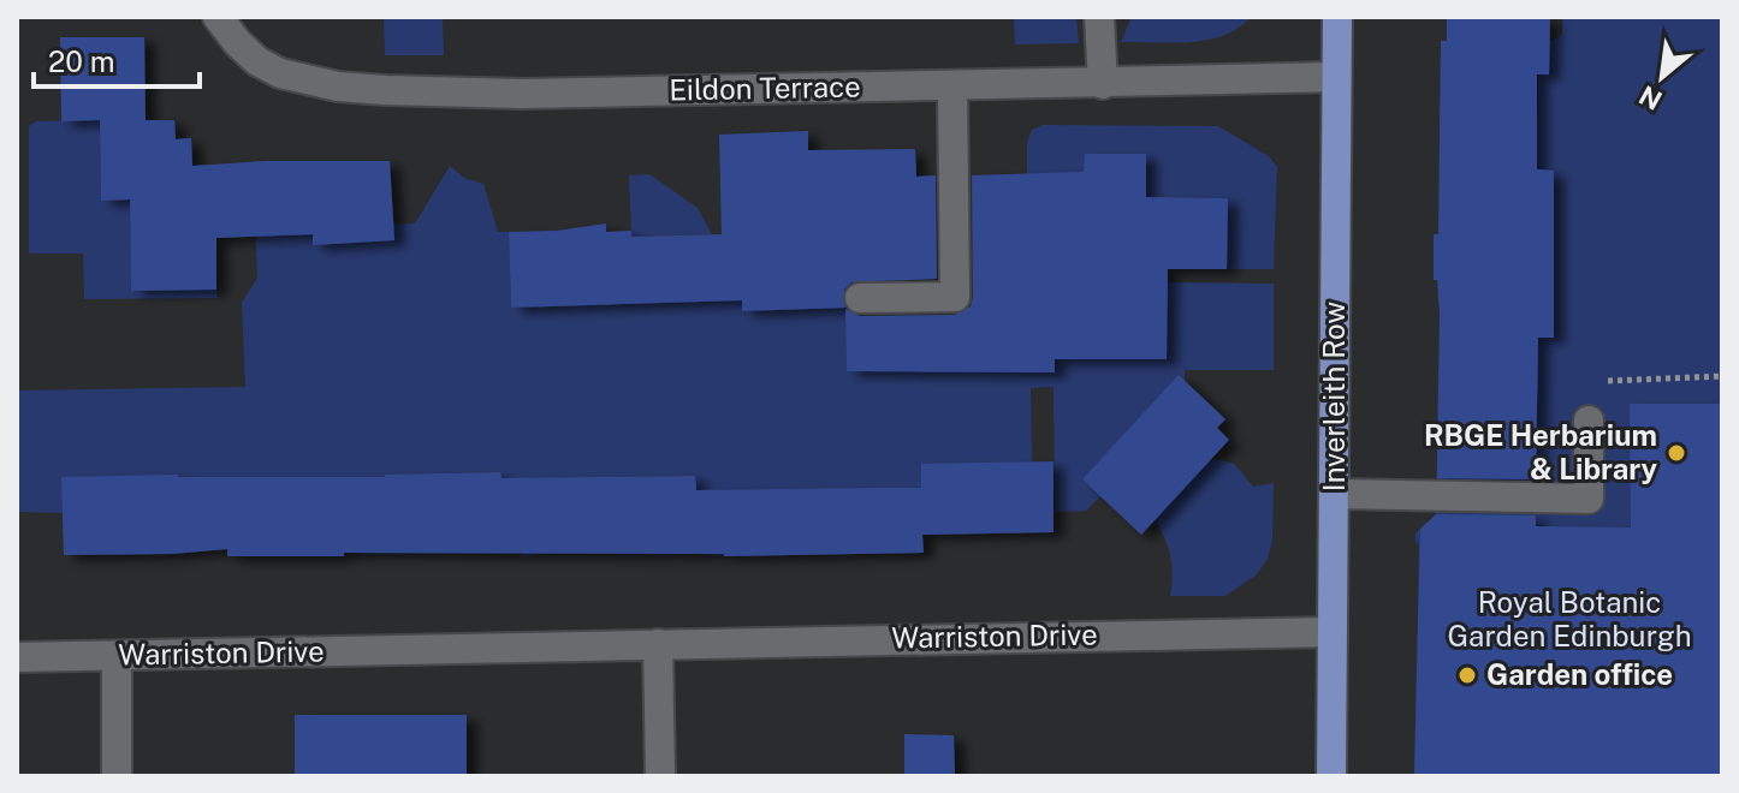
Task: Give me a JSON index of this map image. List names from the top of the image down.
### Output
{
  "streets": {
    "main road": ["Inverleith Row"],
    "street": ["Eildon Terrace", "Warriston Drive"]
  },
  "crossings": [
    ["Eildon Terrace", "Inverleith Row"],
    ["Inverleith Row", "Warriston Drive"]
  ],
  "parks": ["Royal Botanic Garden Edinburgh"],
  "places": ["RBGE Herbarium & Library", "Garden office"],
  "scale_bar": "20 m",
  "north": "bottom left"
}
